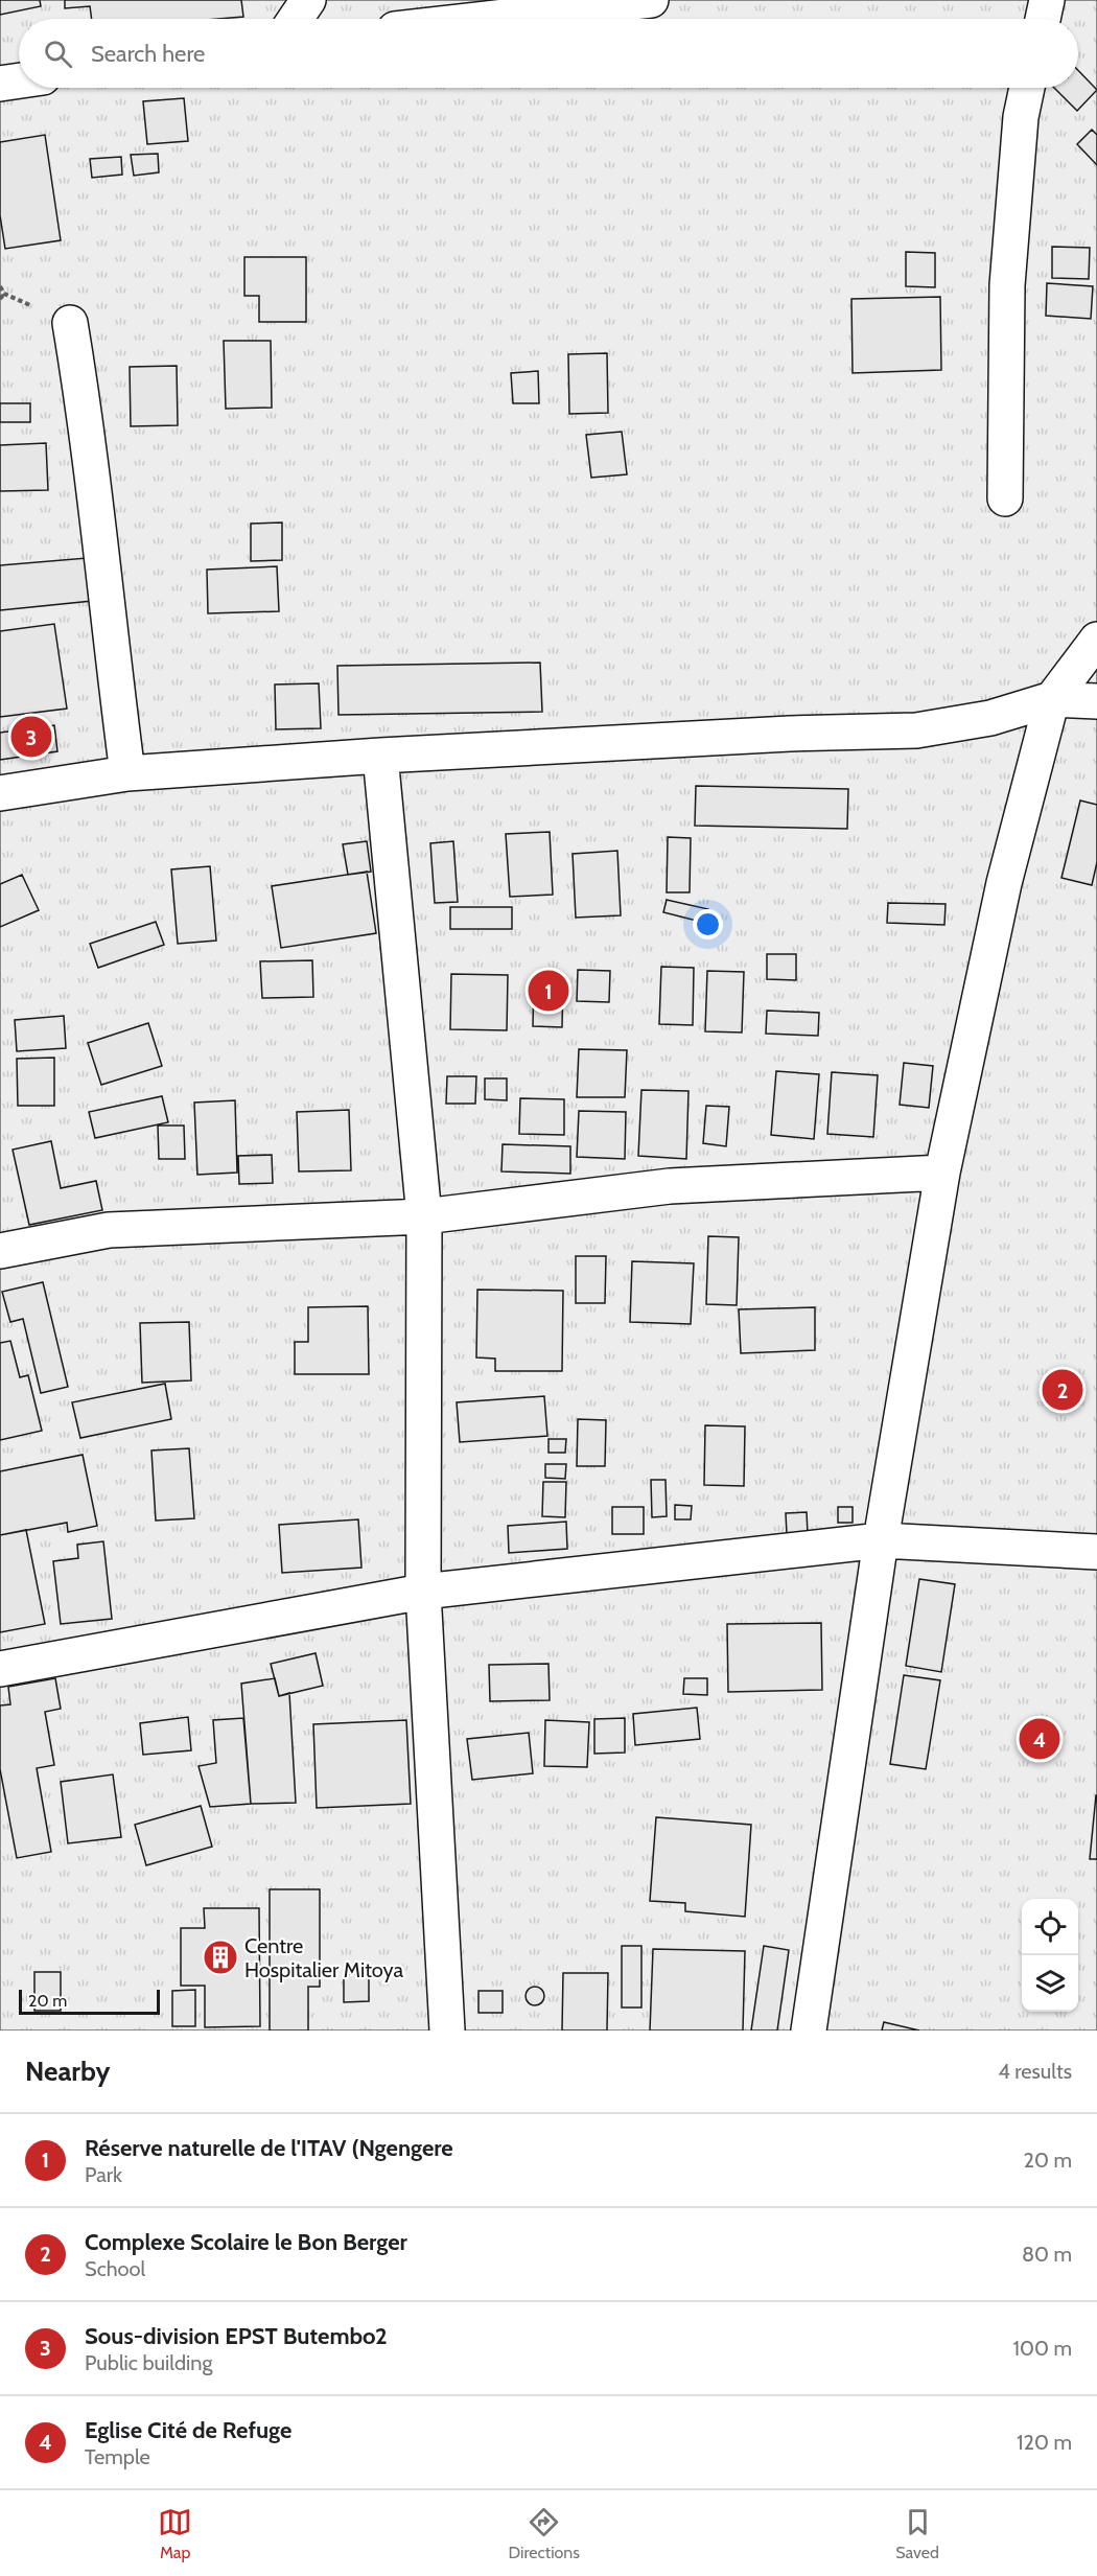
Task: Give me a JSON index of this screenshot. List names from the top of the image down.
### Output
{
  "places": {
    "building": ["Centre Hospitalier Mitoya"]
  },
  "scale_bar": "20 m",
  "page": {
    "search": "Search here",
    "pins": [
      "3",
      "1",
      "2",
      "4"
    ],
    "scale": "20 m",
    "heading": ["Nearby", "4 results"],
    "list": [
      {
        "mark": "1",
        "name": "Réserve naturelle de l'ITAV (Ngengere",
        "note": "Park",
        "value": "20 m"
      },
      {
        "mark": "2",
        "name": "Complexe Scolaire le Bon Berger",
        "note": "School",
        "value": "80 m"
      },
      {
        "mark": "3",
        "name": "Sous-division EPST Butembo2",
        "note": "Public building",
        "value": "100 m"
      },
      {
        "mark": "4",
        "name": "Eglise Cité de Refuge",
        "note": "Temple",
        "value": "120 m"
      }
    ],
    "nav": ["Map", "Directions", "Saved"]
  }
}
